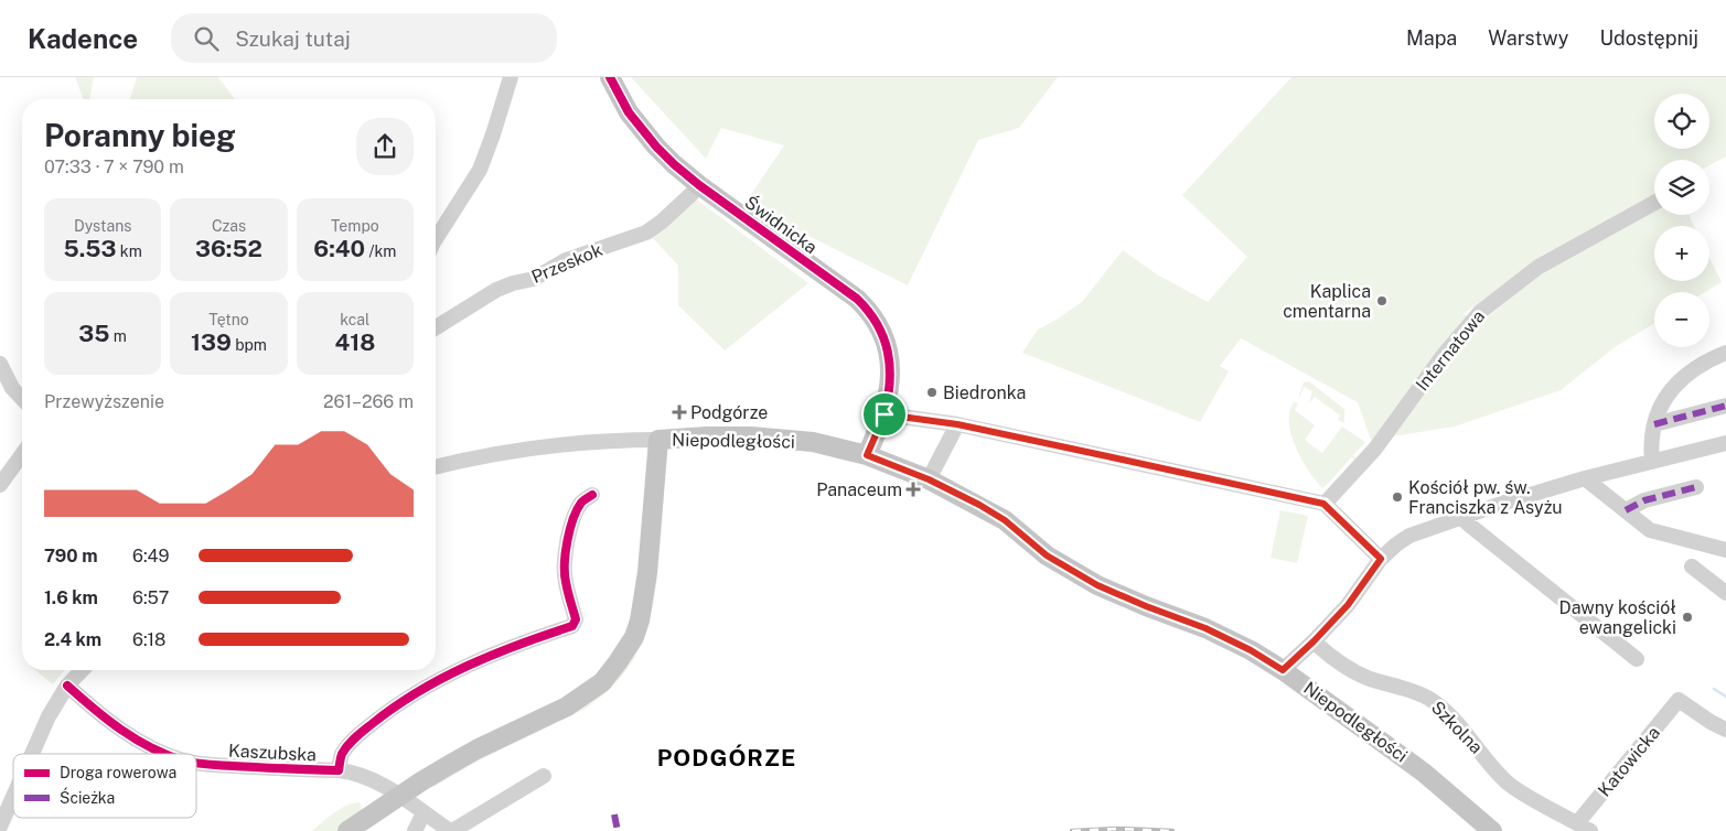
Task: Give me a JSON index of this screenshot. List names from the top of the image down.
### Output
{
  "streets": {
    "main road": ["Świdnicka", "Niepodległości"],
    "street": [
      "Przeskok",
      "Internatowa",
      "Szkolna",
      "Kaszubska",
      "Katowicka"
    ]
  },
  "crossings": [
    ["Świdnicka", "Przeskok"],
    ["Świdnicka", "Niepodległości"],
    ["Szkolna", "Katowicka"]
  ],
  "districts": ["PODGÓRZE"],
  "places": {
    "other": [
      "Kaplica cmentarna",
      "Biedronka",
      "Kościół pw. św. Franciszka z Asyżu",
      "Dawny kościół ewangelicki"
    ],
    "health": ["Podgórze", "Panaceum"]
  },
  "legend": ["Droga rowerowa", "Ścieżka"],
  "page": {
    "header": "Kadence",
    "search": "Szukaj tutaj",
    "nav": ["Mapa", "Warstwy", "Udostępnij"],
    "map_buttons": ["+", "−"],
    "heading": ["Poranny bieg", "07:33 · 7 × 790 m"],
    "stats": [
      ["Dystans", "5.53 km"],
      ["Czas", "36:52"],
      ["Tempo", "6:40 /km"],
      ["35 m"],
      ["Tętno", "139 bpm"],
      ["kcal", "418"]
    ],
    "chart": ["Przewyższenie", "261–266 m"],
    "list": [
      {
        "name": "790 m",
        "note": "6:49"
      },
      {
        "name": "1.6 km",
        "note": "6:57"
      },
      {
        "name": "2.4 km",
        "note": "6:18"
      }
    ]
  }
}
